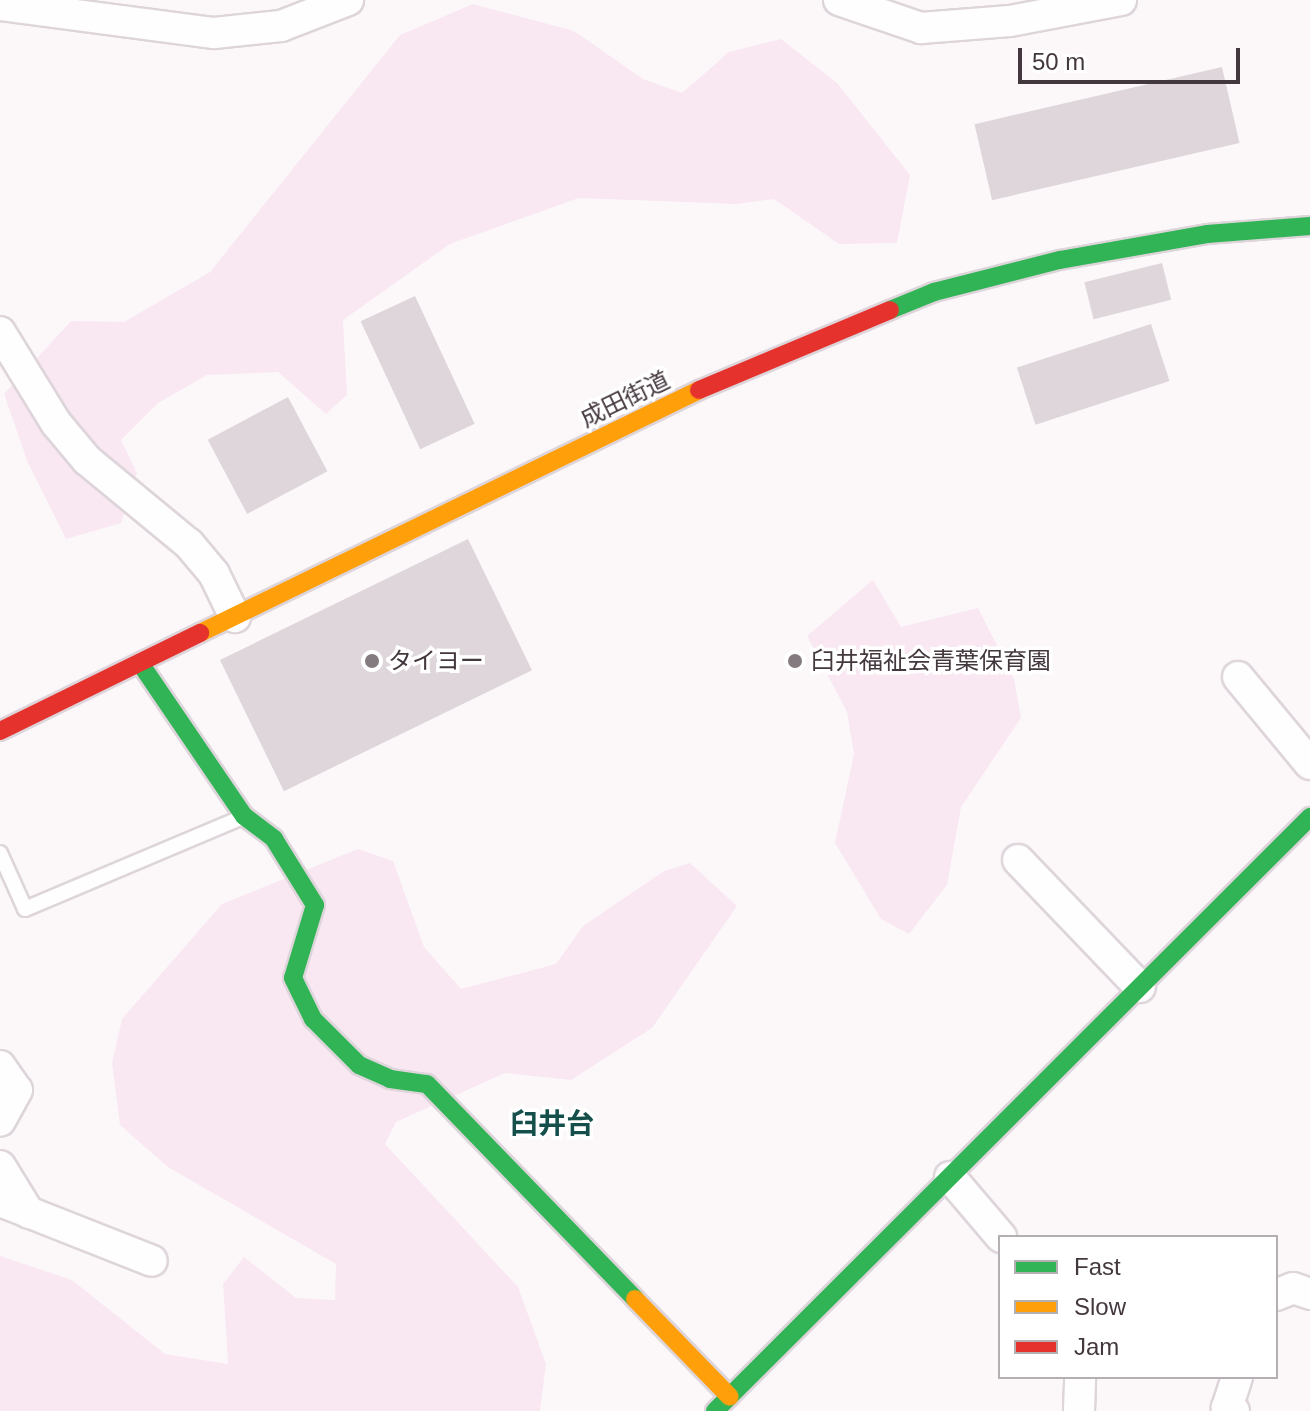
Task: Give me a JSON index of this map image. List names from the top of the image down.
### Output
{
  "streets": {
    "main road": ["成田街道"]
  },
  "districts": ["臼井台"],
  "places": ["タイヨー", "臼井福祉会青葉保育園"],
  "legend": ["Fast", "Slow", "Jam"],
  "scale_bar": "50 m"
}
